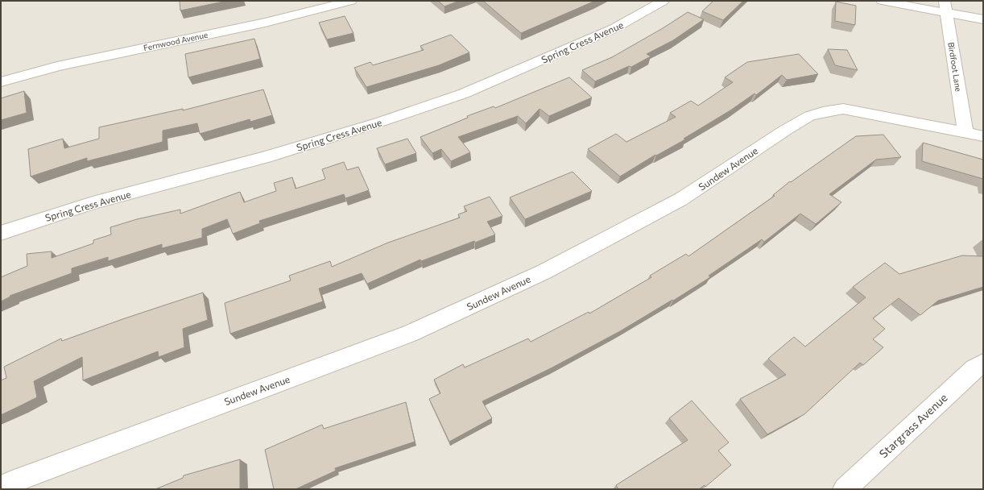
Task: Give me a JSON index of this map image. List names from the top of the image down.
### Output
{
  "streets": {
    "street": [
      "Fernwood Avenue",
      "Spring Cress Avenue",
      "Birdfoot Lane",
      "Sundew Avenue",
      "Stargrass Avenue"
    ]
  },
  "crossings": [
    ["Birdfoot Lane", "Sundew Avenue"]
  ]
}
